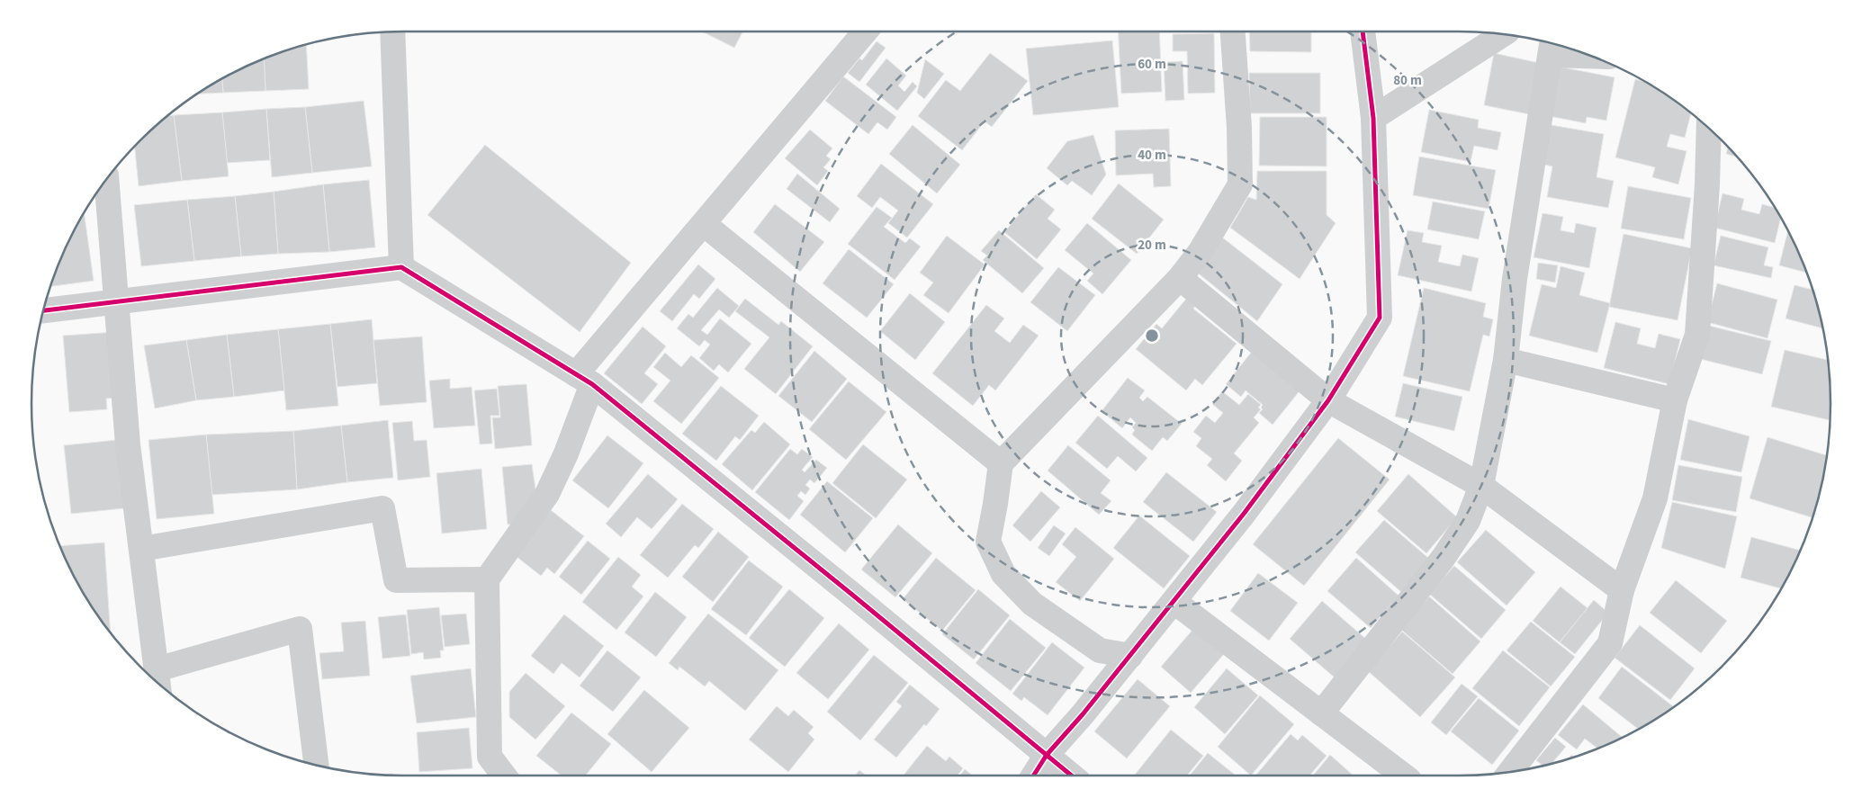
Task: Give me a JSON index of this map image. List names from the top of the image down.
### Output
{
  "rings": [
    "60 m",
    "80 m",
    "40 m",
    "20 m"
  ]
}
